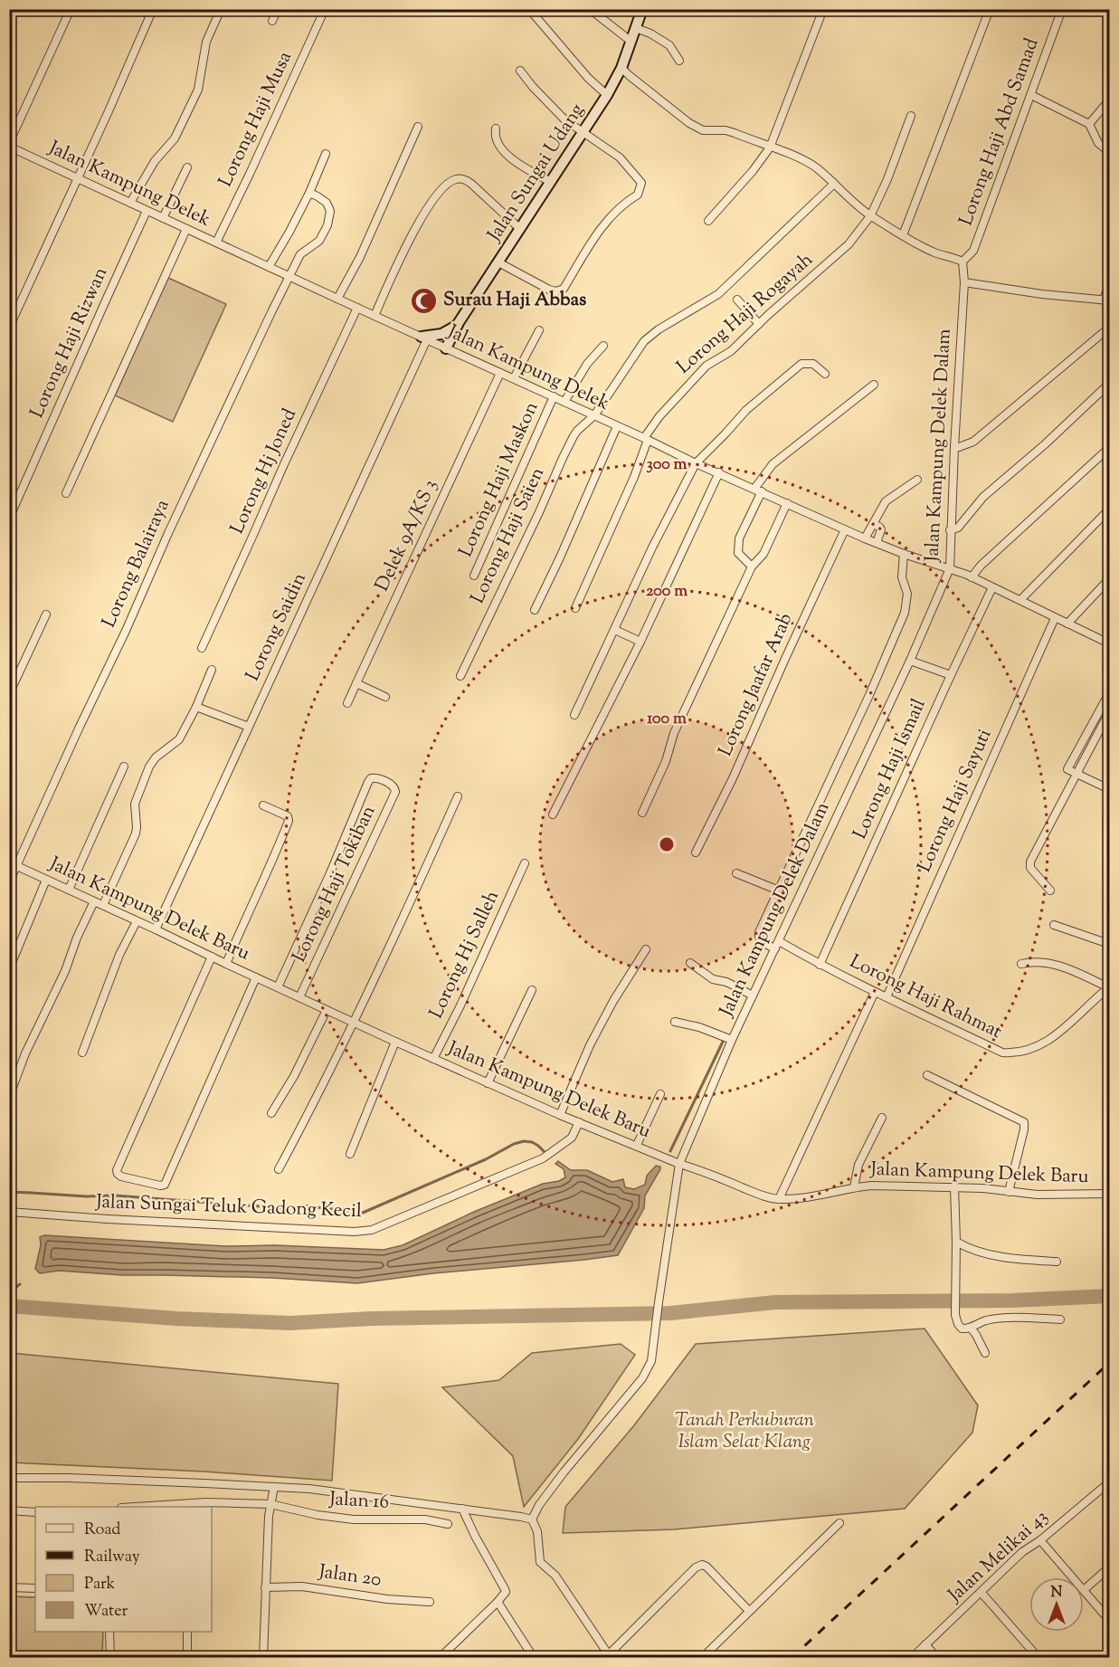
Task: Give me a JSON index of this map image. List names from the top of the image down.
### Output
{
  "streets": {
    "street": [
      "Lorong Haji Musa",
      "Lorong Haji Abd Samad",
      "Jalan Sungai Udang",
      "Jalan Kampung Delek",
      "Lorong Haji Rogayah",
      "Lorong Haji Rizwan",
      "Jalan Kampung Delek Dalam",
      "Lorong Hj Joned",
      "Lorong Haji Maskon",
      "Delek 9A/KS 3",
      "Lorong Haji Saien",
      "Lorong Balairaya",
      "Lorong Saidin",
      "Lorong Jaafar Arab",
      "Lorong Haji Ismail",
      "Lorong Haji Sayuti",
      "Lorong Haji Tokiban",
      "Jalan Kampung Delek Baru",
      "Lorong Hj Salleh",
      "Lorong Haji Rahmat",
      "Jalan Sungai Teluk Gadong Kecil",
      "Jalan 16",
      "Jalan Melikai 43",
      "Jalan 20"
    ]
  },
  "crossings": [
    ["Lorong Haji Musa", "Jalan Kampung Delek"],
    ["Lorong Haji Abd Samad", "Jalan Kampung Delek Dalam"],
    ["Jalan Sungai Udang", "Jalan Kampung Delek"],
    ["Jalan Kampung Delek", "Lorong Haji Rogayah"],
    ["Jalan Kampung Delek", "Lorong Haji Rizwan"],
    ["Jalan Kampung Delek", "Jalan Kampung Delek Dalam"],
    ["Jalan Kampung Delek", "Lorong Hj Joned"],
    ["Jalan Kampung Delek", "Lorong Haji Maskon"],
    ["Jalan Kampung Delek", "Delek 9A/KS 3"],
    ["Jalan Kampung Delek", "Lorong Haji Saien"],
    ["Jalan Kampung Delek", "Lorong Balairaya"],
    ["Jalan Kampung Delek", "Lorong Saidin"],
    ["Jalan Kampung Delek", "Lorong Jaafar Arab"],
    ["Jalan Kampung Delek", "Lorong Haji Ismail"],
    ["Jalan Kampung Delek", "Lorong Haji Sayuti"],
    ["Jalan Kampung Delek Dalam", "Jalan Kampung Delek Baru"],
    ["Jalan Kampung Delek Dalam", "Lorong Haji Rahmat"],
    ["Lorong Balairaya", "Jalan Kampung Delek Baru"],
    ["Lorong Saidin", "Jalan Kampung Delek Baru"],
    ["Lorong Haji Ismail", "Lorong Haji Rahmat"],
    ["Lorong Haji Sayuti", "Lorong Haji Rahmat"],
    ["Lorong Haji Tokiban", "Jalan Kampung Delek Baru"],
    ["Jalan Kampung Delek Baru", "Lorong Hj Salleh"],
    ["Jalan Kampung Delek Baru", "Jalan Sungai Teluk Gadong Kecil"]
  ],
  "parks": ["Tanah Perkuburan Islam Selat Klang"],
  "places": {
    "mosque": ["Surau Haji Abbas"]
  },
  "legend": [
    "Road",
    "Railway",
    "Park",
    "Water"
  ],
  "north": "top",
  "rings": ["300 m", "200 m", "100 m"]
}
